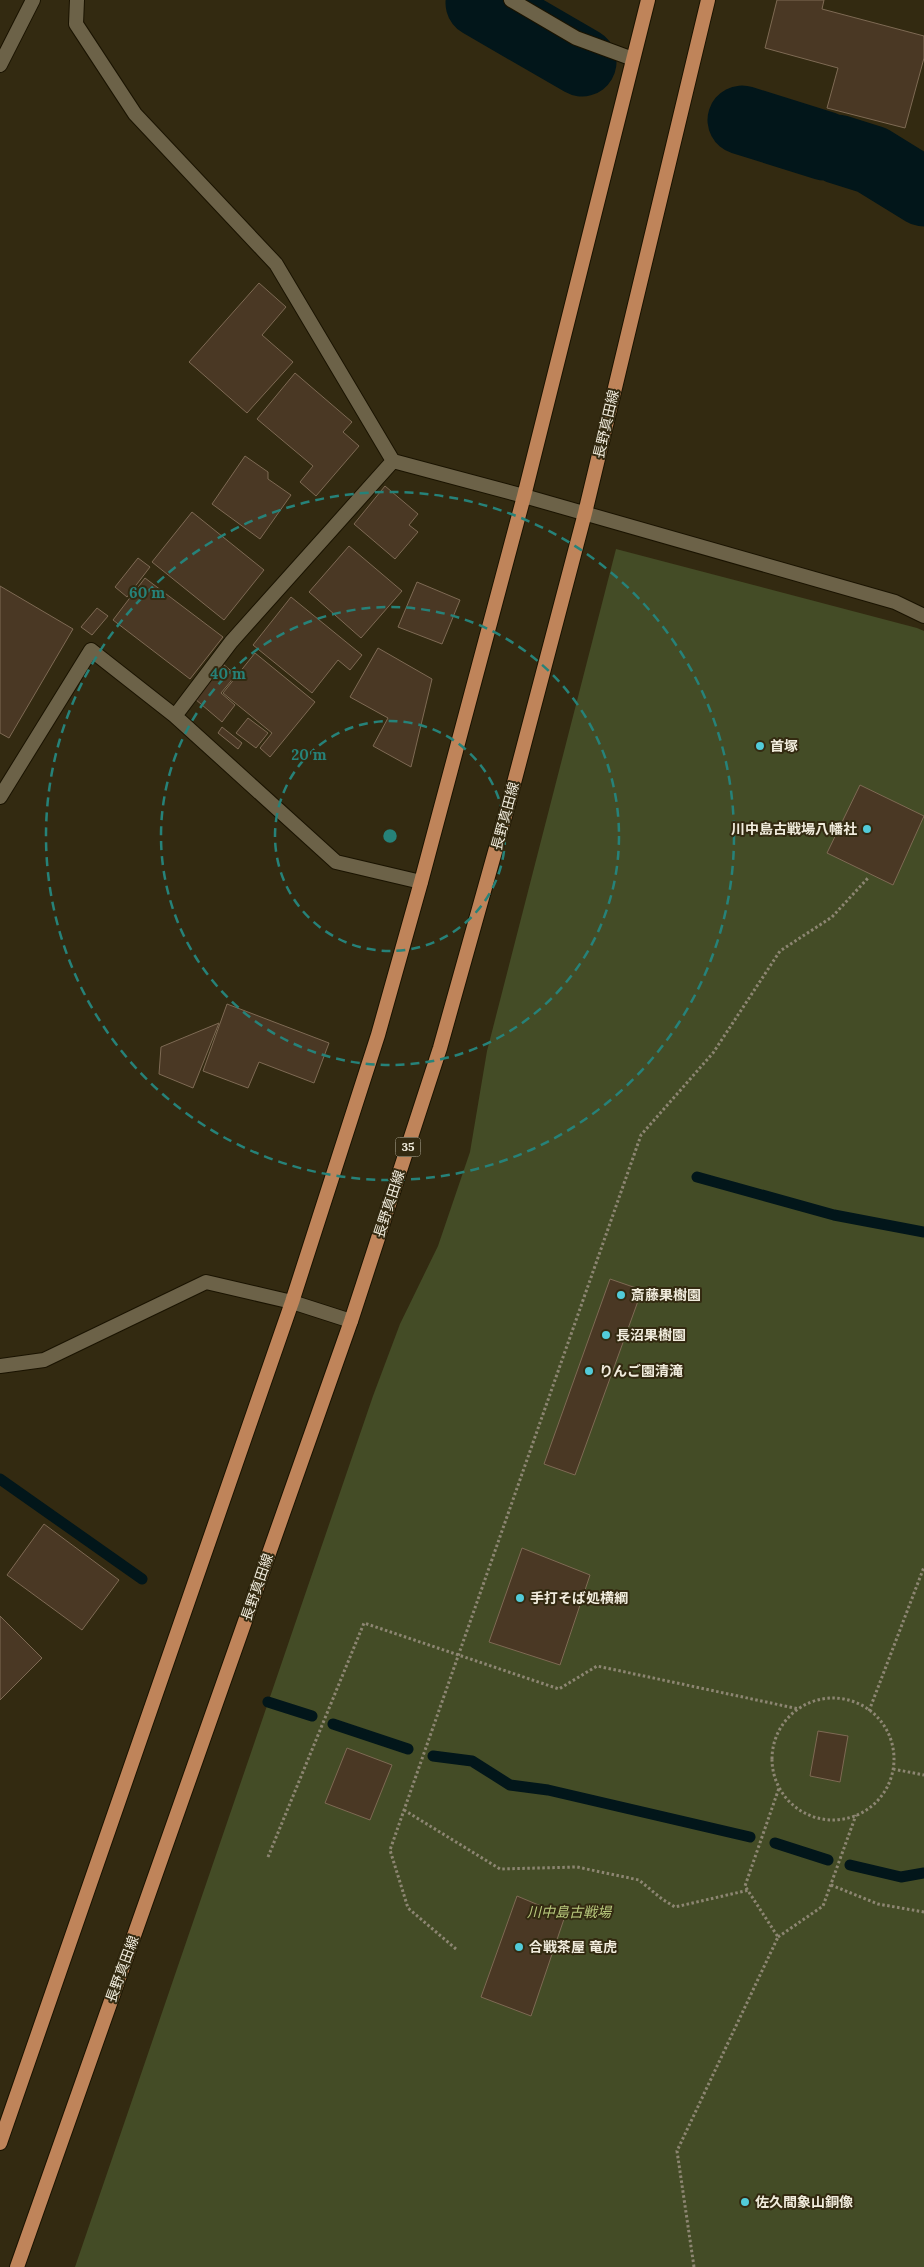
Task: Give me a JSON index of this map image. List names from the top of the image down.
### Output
{
  "streets": {
    "main road": ["長野真田線", "35"]
  },
  "parks": ["川中島古戦場"],
  "places": [
    "首塚",
    "川中島古戦場八幡社",
    "斎藤果樹園",
    "長沼果樹園",
    "りんご園清滝",
    "手打そば処横綱",
    "合戦茶屋 竜虎",
    "佐久間象山銅像"
  ],
  "rings": ["60 m", "40 m", "20 m"]
}
